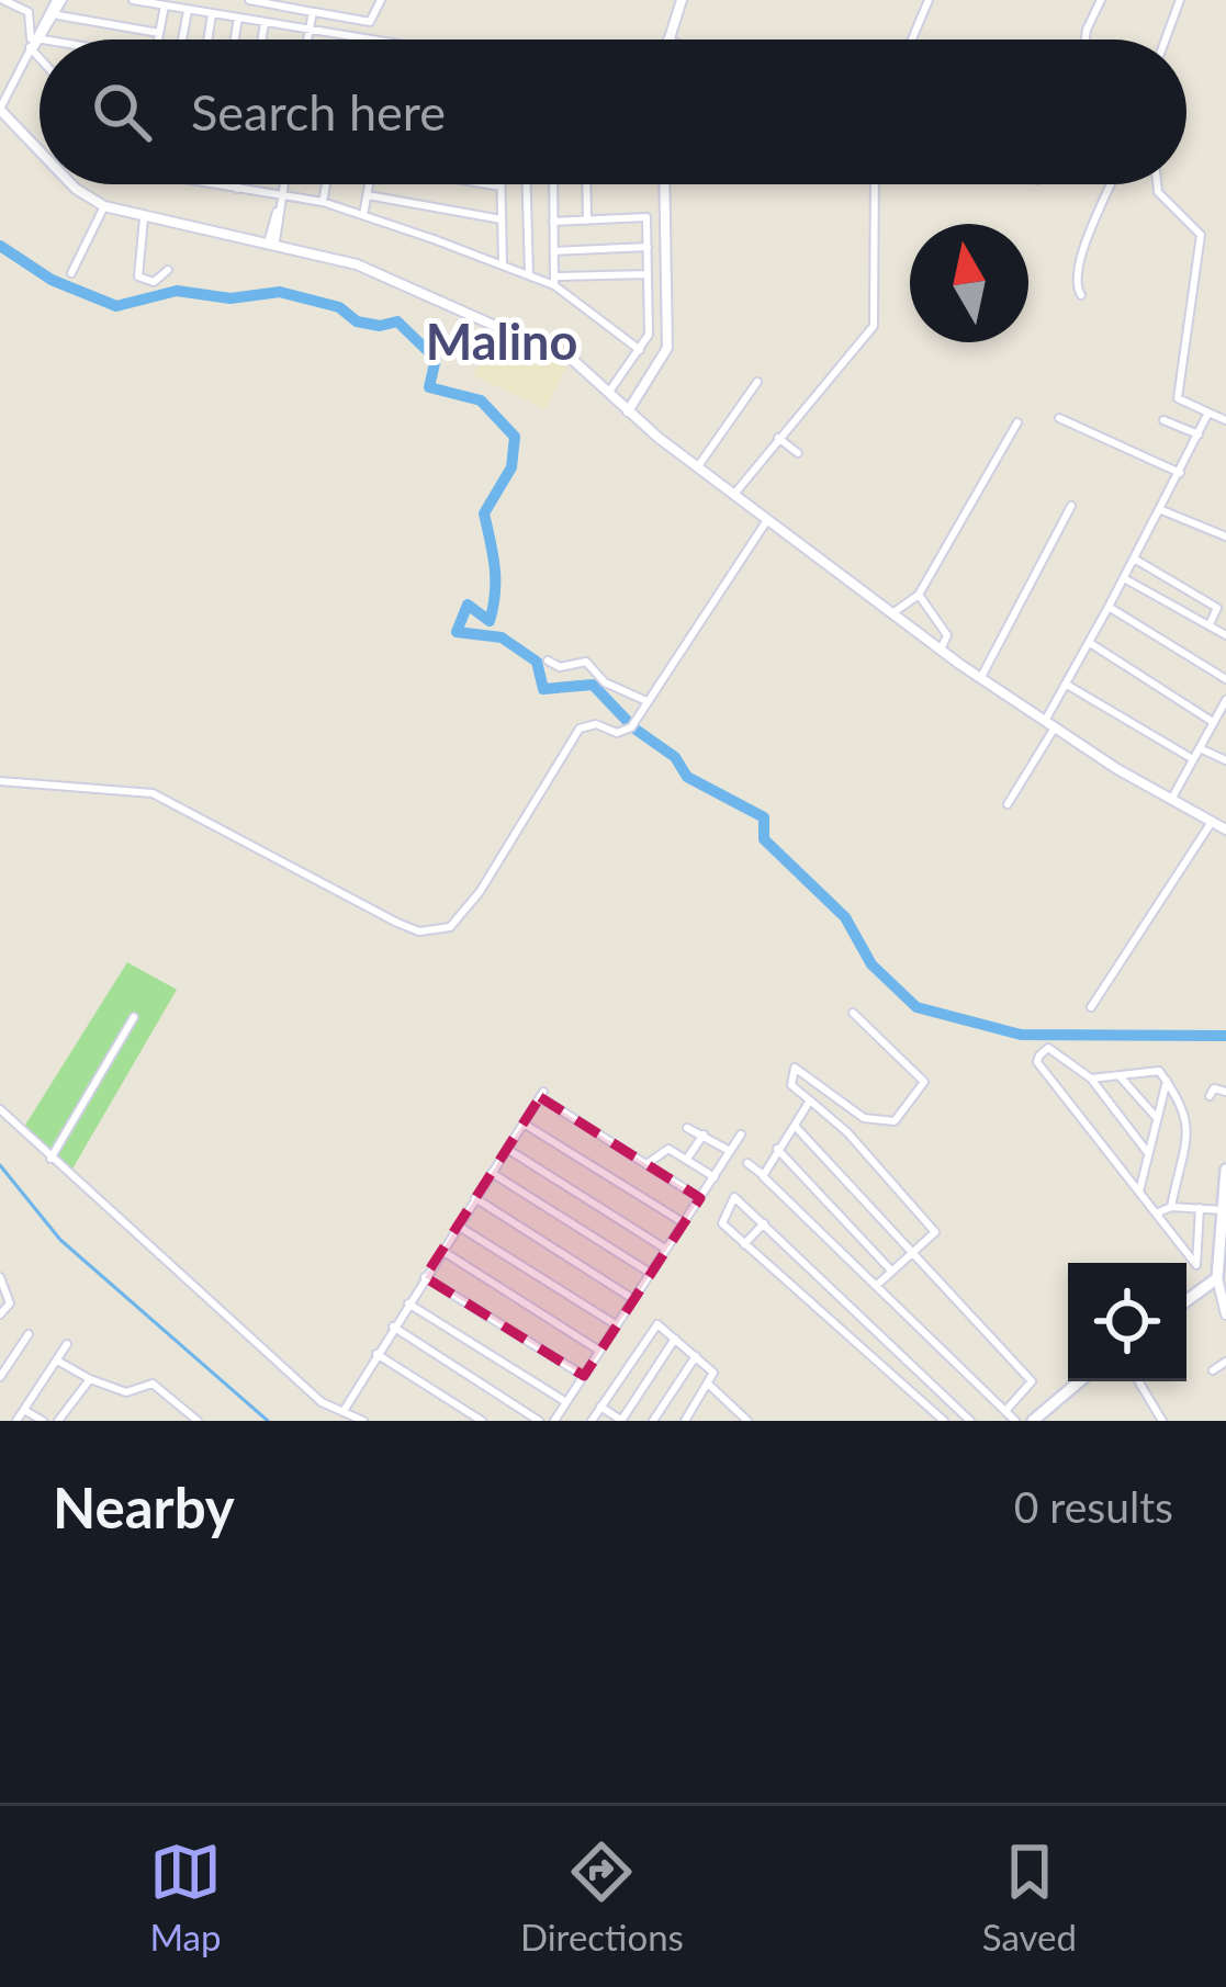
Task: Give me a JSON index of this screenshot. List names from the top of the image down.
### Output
{
  "districts": ["Malino"],
  "north": "top",
  "page": {
    "search": "Search here",
    "heading": ["Nearby", "0 results"],
    "nav": ["Map", "Directions", "Saved"]
  }
}
